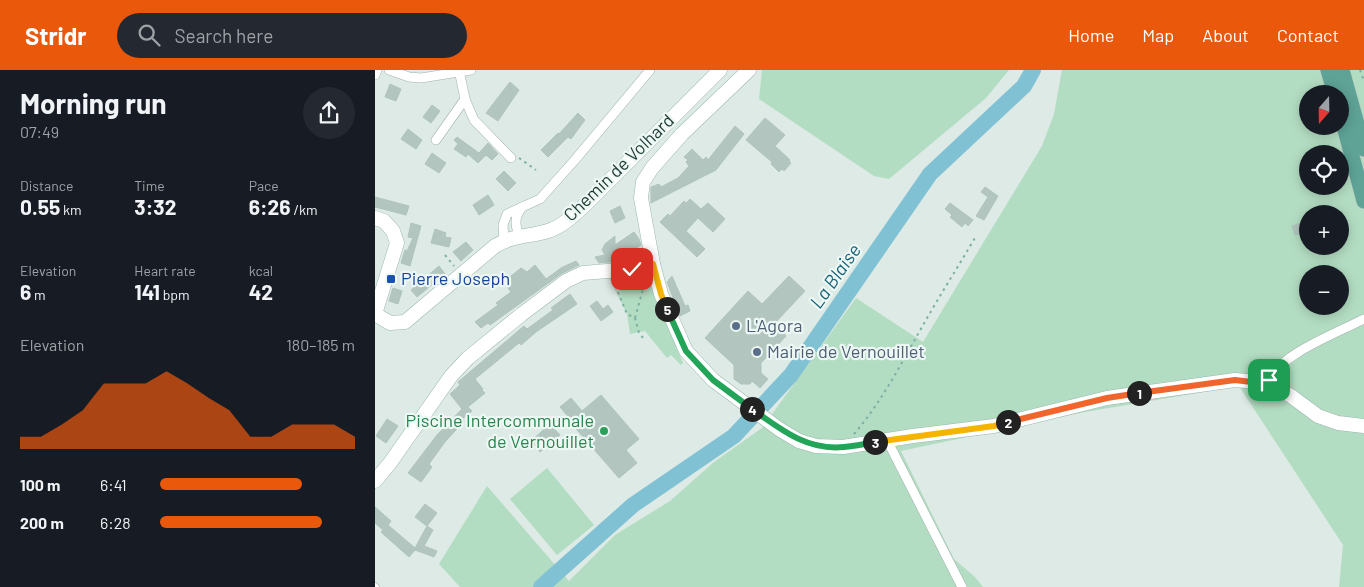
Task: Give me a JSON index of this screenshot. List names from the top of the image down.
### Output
{
  "streets": {
    "street": ["Chemin de Volhard"]
  },
  "water": ["La Blaise"],
  "places": {
    "transit": ["Pierre Joseph"],
    "other": ["L'Agora", "Mairie de Vernouillet", "Piscine Intercommunale de Vernouillet"]
  },
  "north": "bottom",
  "page": {
    "header": "Stridr",
    "search": "Search here",
    "nav": [
      "Home",
      "Map",
      "About",
      "Contact"
    ],
    "heading": ["Morning run", "07:49"],
    "map_buttons": ["+", "−"],
    "stats": [
      ["Distance", "0.55 km"],
      ["Time", "3:32"],
      ["Pace", "6:26 /km"],
      ["Elevation", "6 m"],
      ["Heart rate", "141 bpm"],
      ["kcal", "42"]
    ],
    "pins": [
      "5",
      "1",
      "4",
      "2",
      "3"
    ],
    "chart": ["Elevation", "180–185 m"],
    "list": [
      {
        "name": "100 m",
        "note": "6:41"
      },
      {
        "name": "200 m",
        "note": "6:28"
      }
    ]
  }
}
